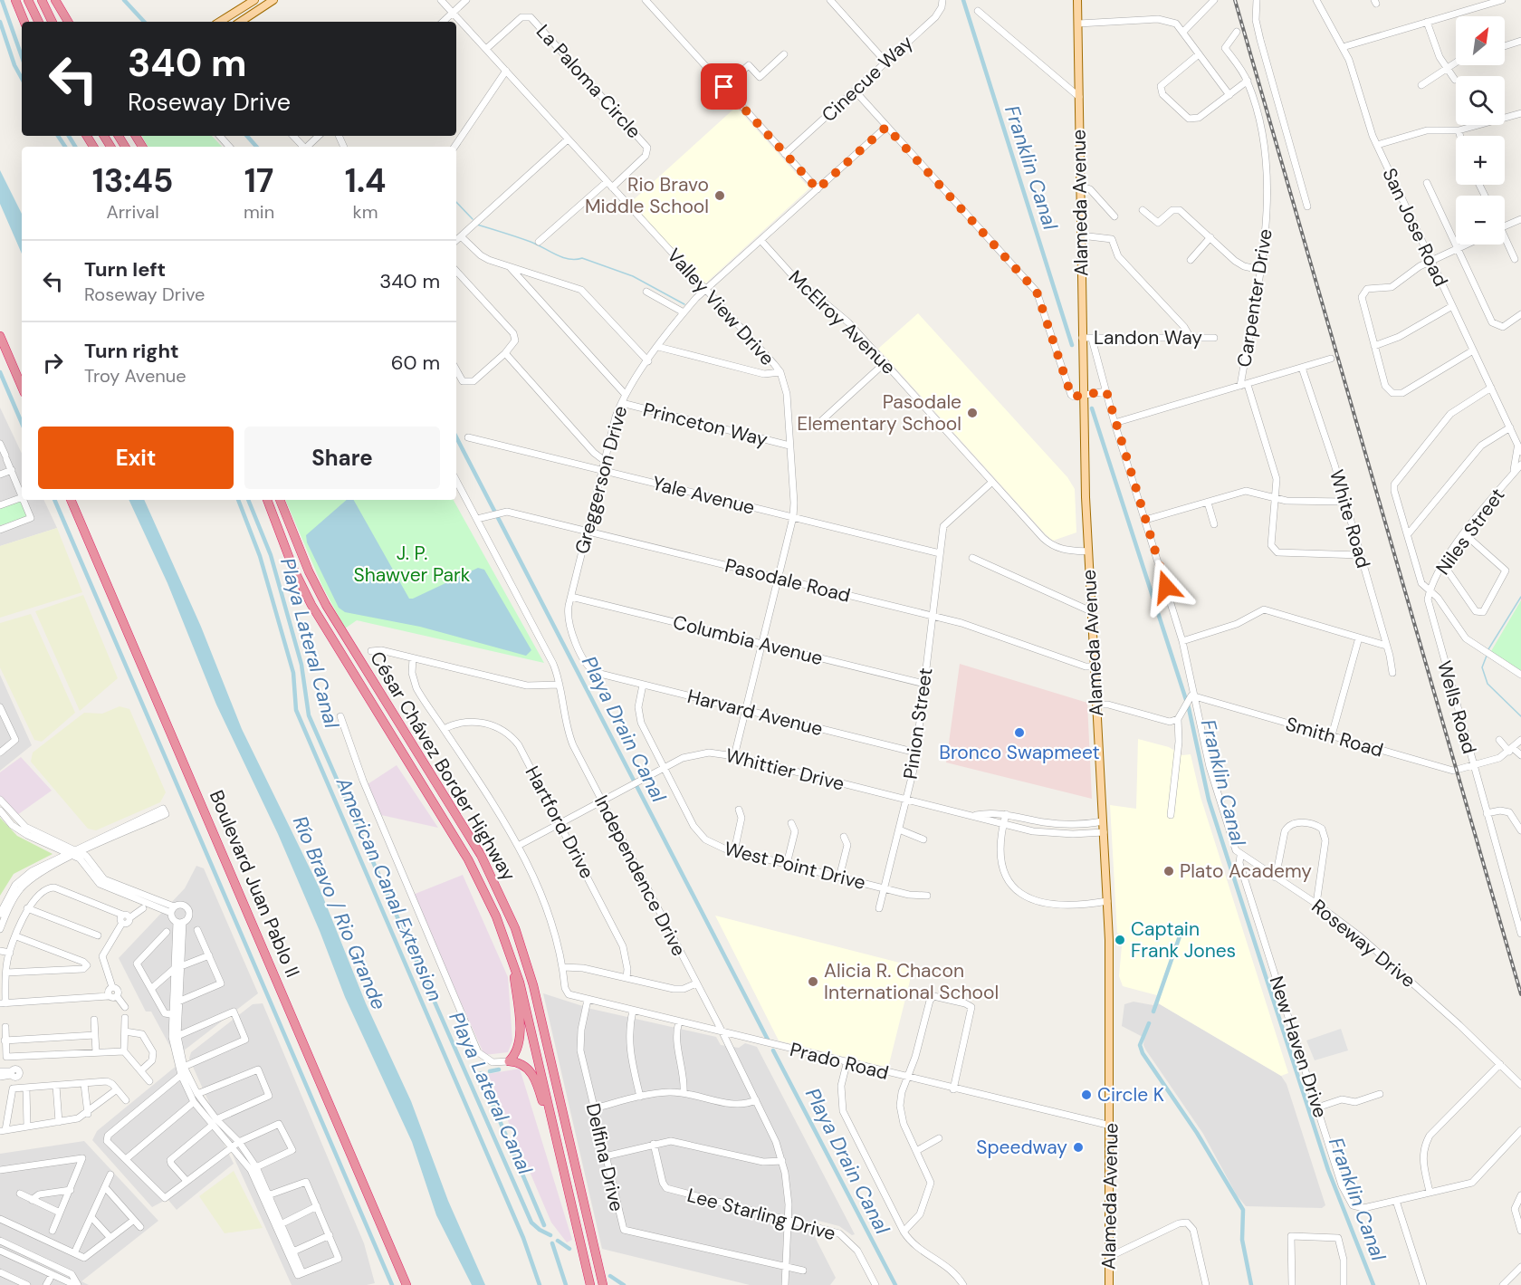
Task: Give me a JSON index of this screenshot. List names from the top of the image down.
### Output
{
  "streets": {
    "highway": ["César Chávez Border Highway", "Boulevard Juan Pablo II"],
    "main road": ["Alameda Avenue"],
    "street": [
      "Cinecue Way",
      "La Paloma Circle",
      "San Jose Road",
      "Carpenter Drive",
      "Valley View Drive",
      "McElroy Avenue",
      "Landon Way",
      "Princeton Way",
      "Greggerson Drive",
      "Yale Avenue",
      "White Road",
      "Niles Street",
      "Pasodale Road",
      "Columbia Avenue",
      "Wells Road",
      "Harvard Avenue",
      "Pinion Street",
      "Smith Road",
      "Whittier Drive",
      "Hartford Drive",
      "West Point Drive",
      "Independence Drive",
      "Roseway Drive",
      "New Haven Drive",
      "Prado Road",
      "Delfina Drive",
      "Lee Starling Drive"
    ]
  },
  "crossings": [
    ["La Paloma Circle", "Valley View Drive"],
    ["Alameda Avenue", "McElroy Avenue"],
    ["Alameda Avenue", "Landon Way"],
    ["Alameda Avenue", "Pasodale Road"],
    ["Alameda Avenue", "Whittier Drive"],
    ["Alameda Avenue", "Prado Road"],
    ["San Jose Road", "Wells Road"],
    ["Carpenter Drive", "White Road"],
    ["Valley View Drive", "Princeton Way"],
    ["Valley View Drive", "Greggerson Drive"],
    ["Valley View Drive", "Yale Avenue"],
    ["Valley View Drive", "Pasodale Road"],
    ["Valley View Drive", "Columbia Avenue"],
    ["Valley View Drive", "Harvard Avenue"],
    ["Valley View Drive", "Whittier Drive"],
    ["McElroy Avenue", "Greggerson Drive"],
    ["McElroy Avenue", "Pinion Street"],
    ["Princeton Way", "Greggerson Drive"],
    ["Greggerson Drive", "Yale Avenue"],
    ["Greggerson Drive", "Pasodale Road"],
    ["Greggerson Drive", "Columbia Avenue"],
    ["Greggerson Drive", "Harvard Avenue"],
    ["Yale Avenue", "Pinion Street"],
    ["Niles Street", "Wells Road"],
    ["Pasodale Road", "Pinion Street"],
    ["Pasodale Road", "Independence Drive"],
    ["Columbia Avenue", "Pinion Street"],
    ["Wells Road", "Smith Road"],
    ["Harvard Avenue", "Pinion Street"],
    ["Harvard Avenue", "West Point Drive"],
    ["Pinion Street", "Whittier Drive"],
    ["Pinion Street", "West Point Drive"],
    ["Whittier Drive", "Hartford Drive"],
    ["Whittier Drive", "West Point Drive"],
    ["Whittier Drive", "Independence Drive"],
    ["Independence Drive", "Prado Road"],
    ["Independence Drive", "Delfina Drive"],
    ["Independence Drive", "Lee Starling Drive"],
    ["Roseway Drive", "New Haven Drive"],
    ["Prado Road", "Delfina Drive"]
  ],
  "water": [
    "Franklin Canal",
    "Playa Lateral Canal",
    "Playa Drain Canal",
    "American Canal Extension",
    "Río Bravo / Rio Grande"
  ],
  "parks": ["J. P. Shawver Park"],
  "places": [
    "Rio Bravo Middle School",
    "Pasodale Elementary School",
    "Bronco Swapmeet",
    "Plato Academy",
    "Captain Frank Jones",
    "Alicia R. Chacon International School",
    "Circle K",
    "Speedway"
  ],
  "north": "top right",
  "page": {
    "map_buttons": ["+", "−"],
    "turn": ["340 m", "Roseway Drive"],
    "eta": [
      "13:45",
      "Arrival",
      "17",
      "min",
      "1.4",
      "km"
    ],
    "list": [
      {
        "name": "Turn left",
        "note": "Roseway Drive",
        "value": "340 m"
      },
      {
        "name": "Turn right",
        "note": "Troy Avenue",
        "value": "60 m"
      }
    ],
    "buttons": ["Exit", "Share"]
  }
}
